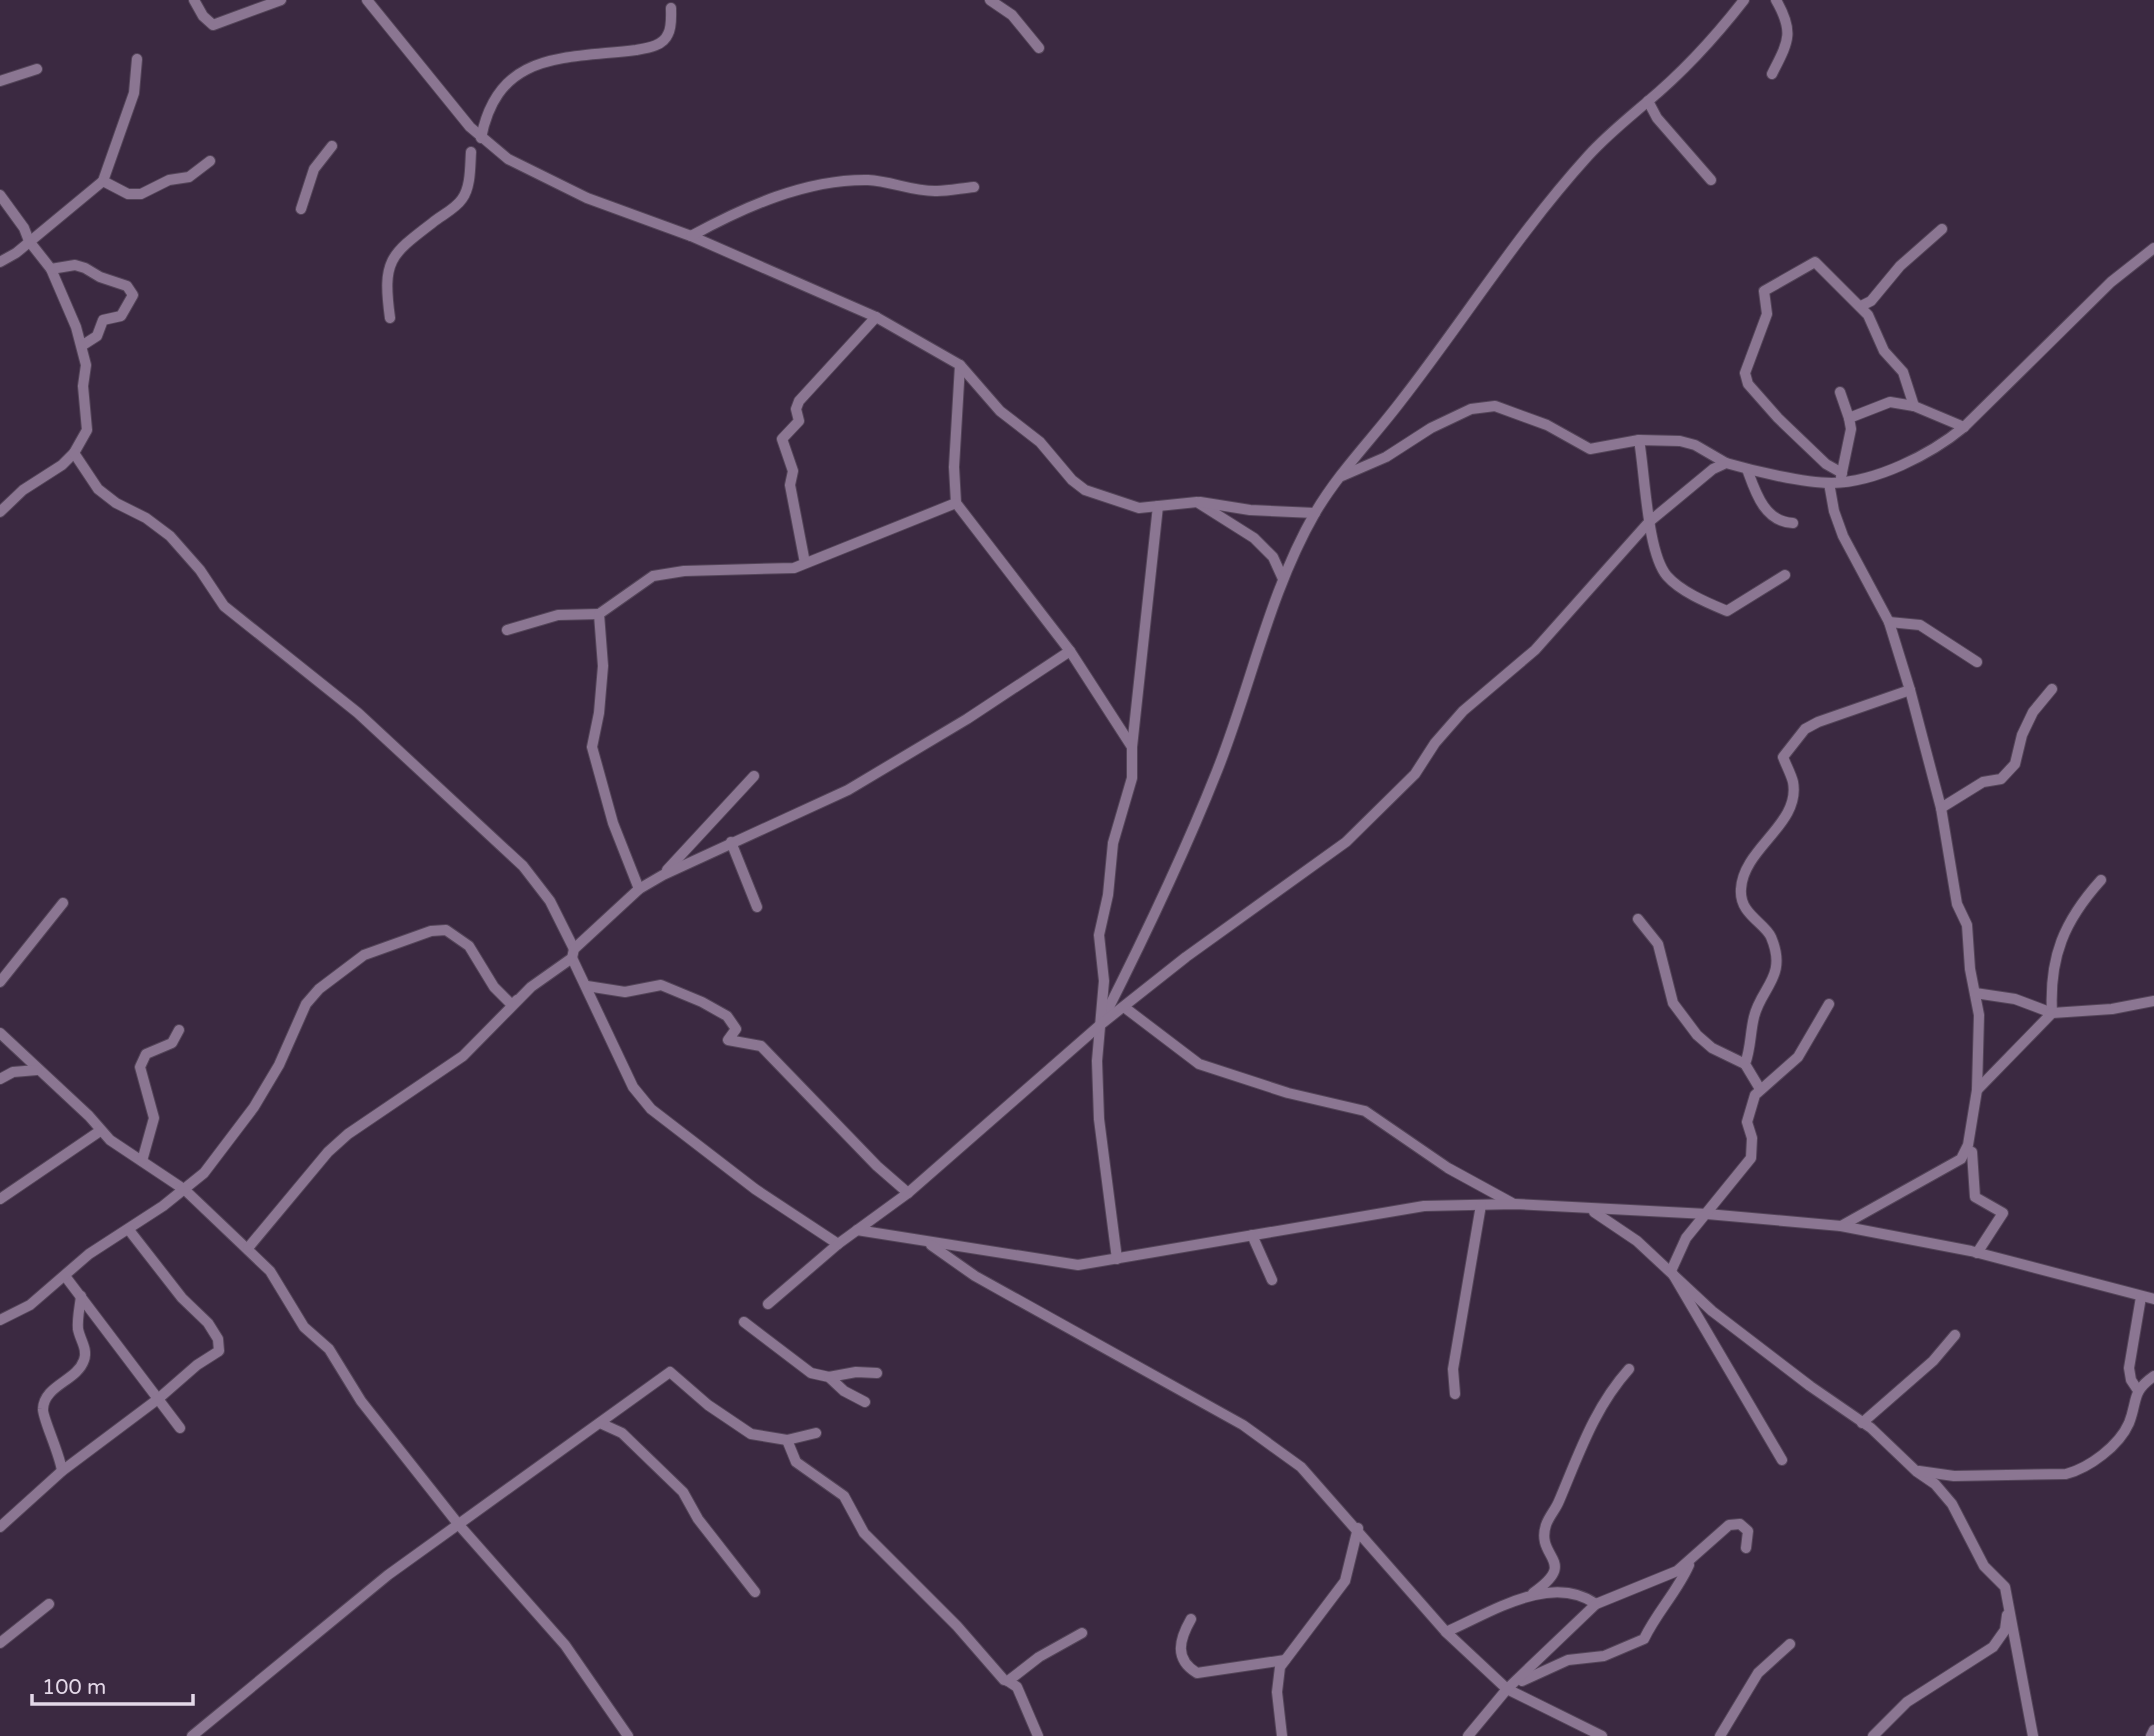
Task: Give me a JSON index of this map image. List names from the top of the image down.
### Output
{
  "scale_bar": "100 m"
}
